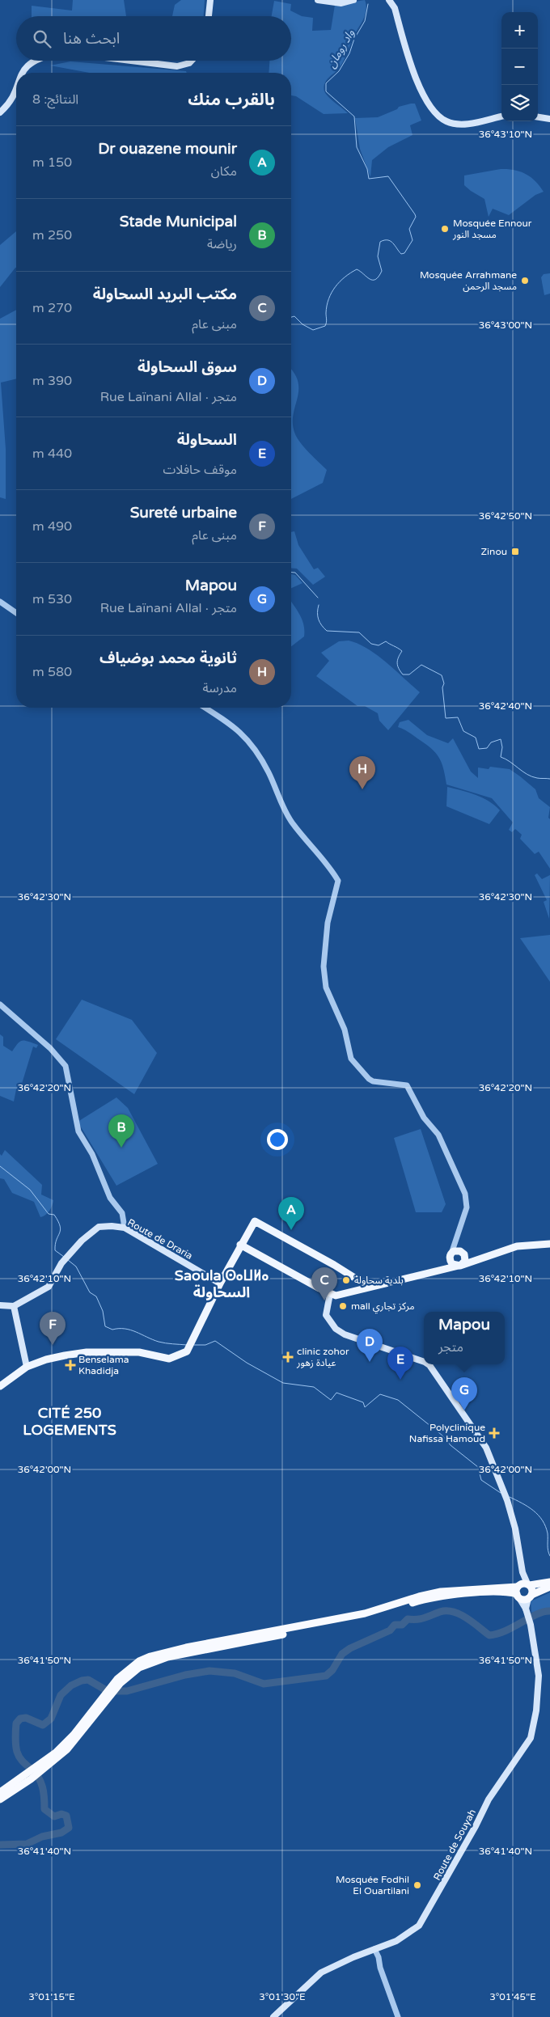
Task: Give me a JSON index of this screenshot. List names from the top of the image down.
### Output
{
  "streets": {
    "main road": ["Route de Draria", "Route de Souyah"]
  },
  "districts": ["Saoula ⵙⴰⵡⵍⴰ السحاولة", "CITÉ 250 LOGEMENTS"],
  "water": ["واد رومان"],
  "places": {
    "other": [
      "Mosquée Ennour مسجد النور",
      "Mosquée Arrahmane مسجد الرحمن",
      "بلدية سحاولة",
      "mall مركز تجاري",
      "Mosquée Fodhil El Ouartilani"
    ],
    "transit": ["Zinou"],
    "health": ["clinic zohor عيادة زهور", "Benselama Khadidja", "Polyclinique Nafissa Hamoud"]
  },
  "page": {
    "map_buttons": ["+", "−"],
    "search": "ابحث هنا",
    "heading": ["بالقرب منك", "النتائج: 8"],
    "list": [
      {
        "mark": "A",
        "name": "Dr ouazene mounir",
        "note": "مكان",
        "value": "150 m"
      },
      {
        "mark": "B",
        "name": "Stade Municipal",
        "note": "رياضة",
        "value": "250 m"
      },
      {
        "mark": "C",
        "name": "مكتب البريد السحاولة",
        "note": "مبنى عام",
        "value": "270 m"
      },
      {
        "mark": "D",
        "name": "سوق السحاولة",
        "note": "متجر · Rue Laïnani Allal",
        "value": "390 m"
      },
      {
        "mark": "E",
        "name": "السحاولة",
        "note": "موقف حافلات",
        "value": "440 m"
      },
      {
        "mark": "F",
        "name": "Sureté urbaine",
        "note": "مبنى عام",
        "value": "490 m"
      },
      {
        "mark": "G",
        "name": "Mapou",
        "note": "متجر · Rue Laïnani Allal",
        "value": "530 m"
      },
      {
        "mark": "H",
        "name": "ثانوية محمد بوضياف",
        "note": "مدرسة",
        "value": "580 m"
      }
    ],
    "pins": [
      "H",
      "B",
      "A",
      "C",
      "F",
      "D",
      "E",
      "G"
    ],
    "popup": ["Mapou", "متجر"]
  },
  "coordinates": [
    "36°43'10\"N",
    "36°43'00\"N",
    "36°42'50\"N",
    "36°42'40\"N",
    "36°42'30\"N",
    "36°42'20\"N",
    "36°42'10\"N",
    "36°42'00\"N",
    "36°41'50\"N",
    "36°41'40\"N",
    "3°01'15\"E",
    "3°01'30\"E",
    "3°01'45\"E"
  ]
}
